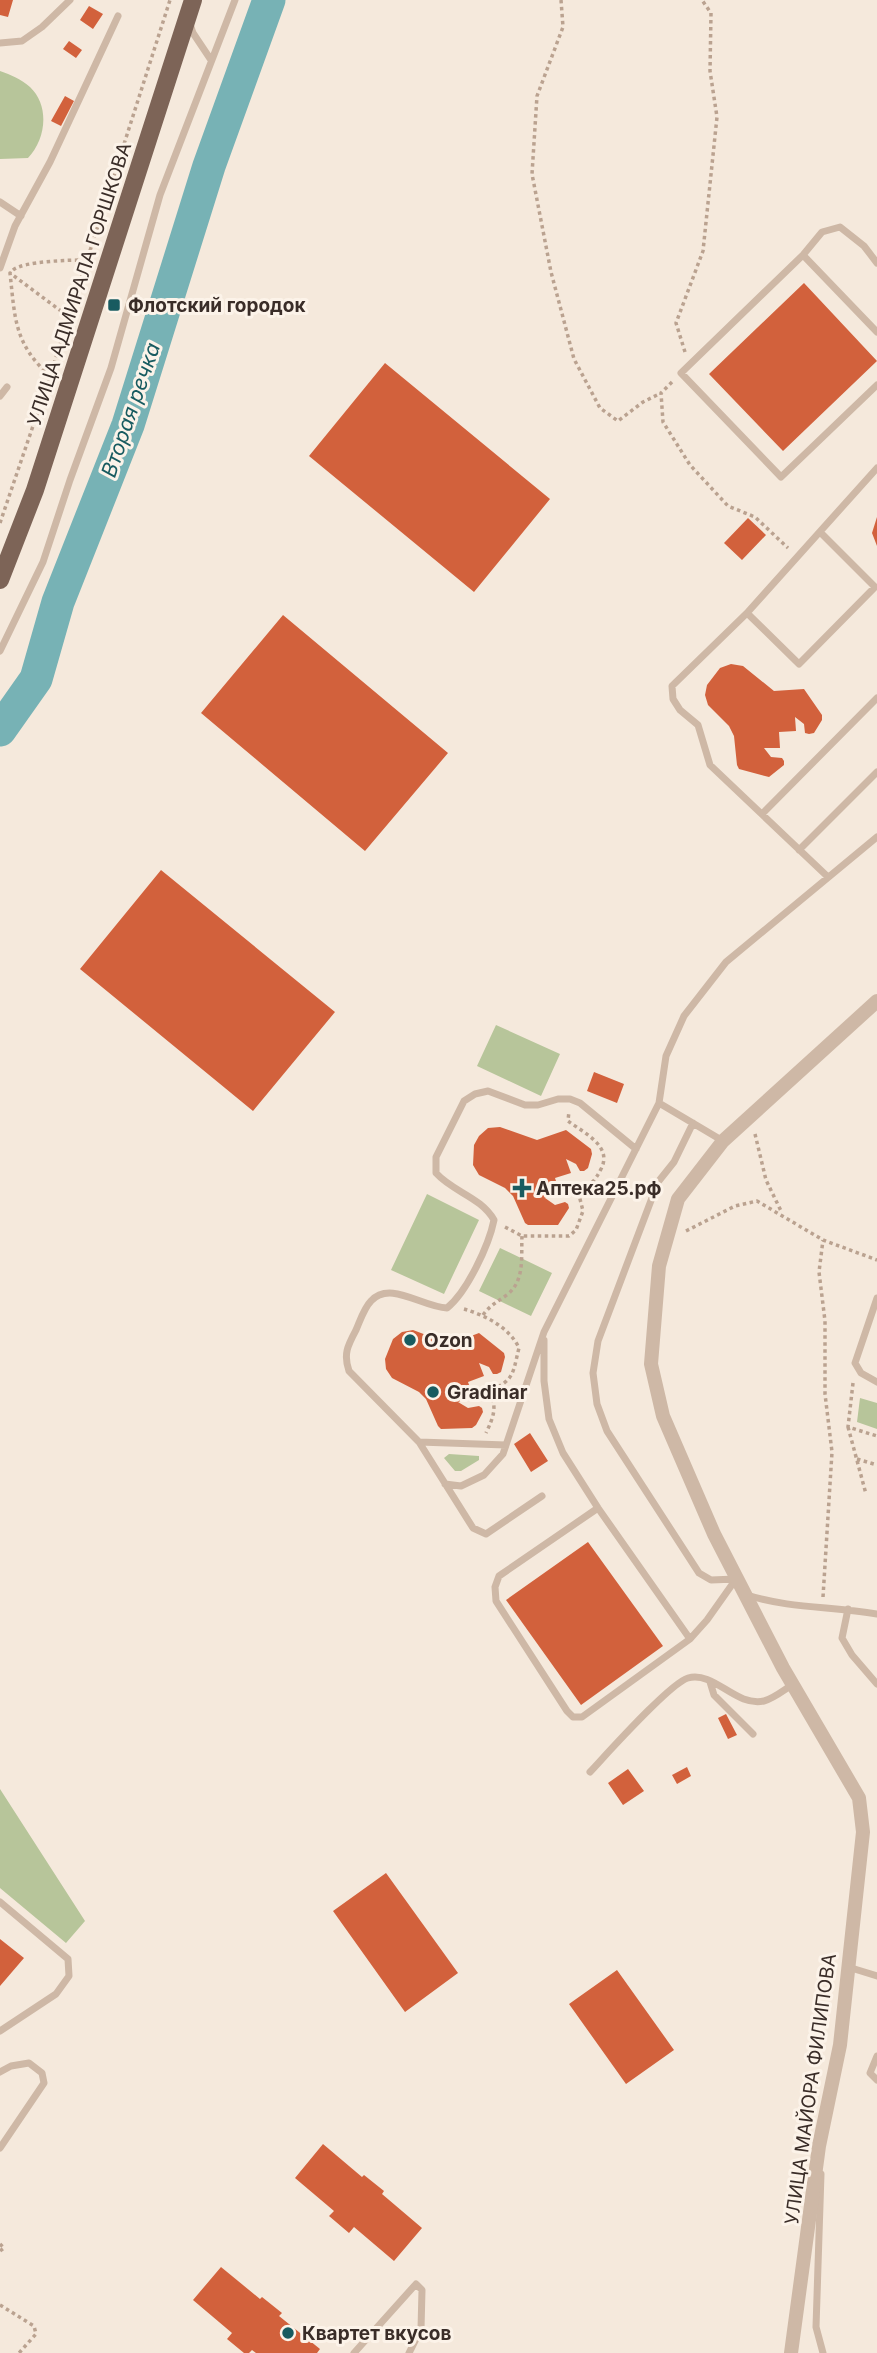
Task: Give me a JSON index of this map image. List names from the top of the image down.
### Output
{
  "streets": {
    "main road": ["УЛИЦА АДМИРАЛА ГОРШКОВА"],
    "street": ["УЛИЦА МАЙОРА ФИЛИПОВА"]
  },
  "water": ["Вторая речка"],
  "places": {
    "transit": ["Флотский городок"],
    "health": ["Аптека25.рф"],
    "other": ["Ozon", "Gradinar", "Квартет вкусов"]
  }
}
